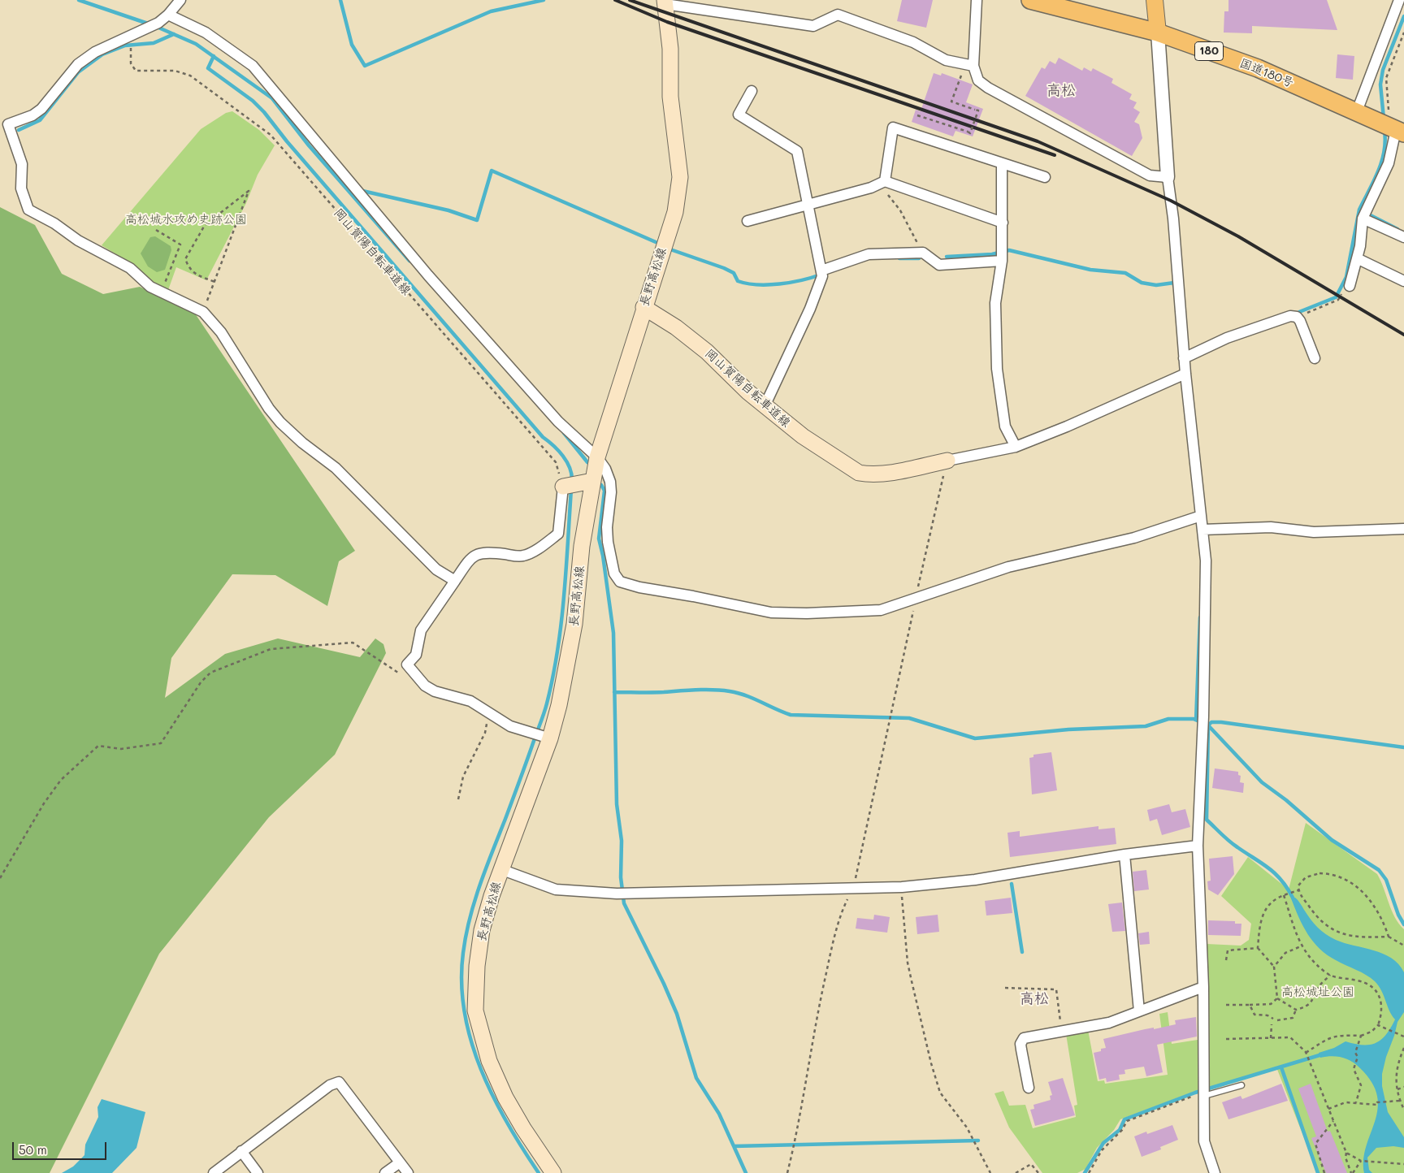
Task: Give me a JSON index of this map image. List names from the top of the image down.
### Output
{
  "streets": {
    "highway": ["180", "国道180号"],
    "main road": ["岡山賀陽自転車道線", "長野高松線"]
  },
  "crossings": [
    ["岡山賀陽自転車道線", "長野高松線"]
  ],
  "districts": ["高松", "高松"],
  "parks": ["高松城水攻め史跡公園", "高松城址公園"],
  "scale_bar": "50 m"
}
